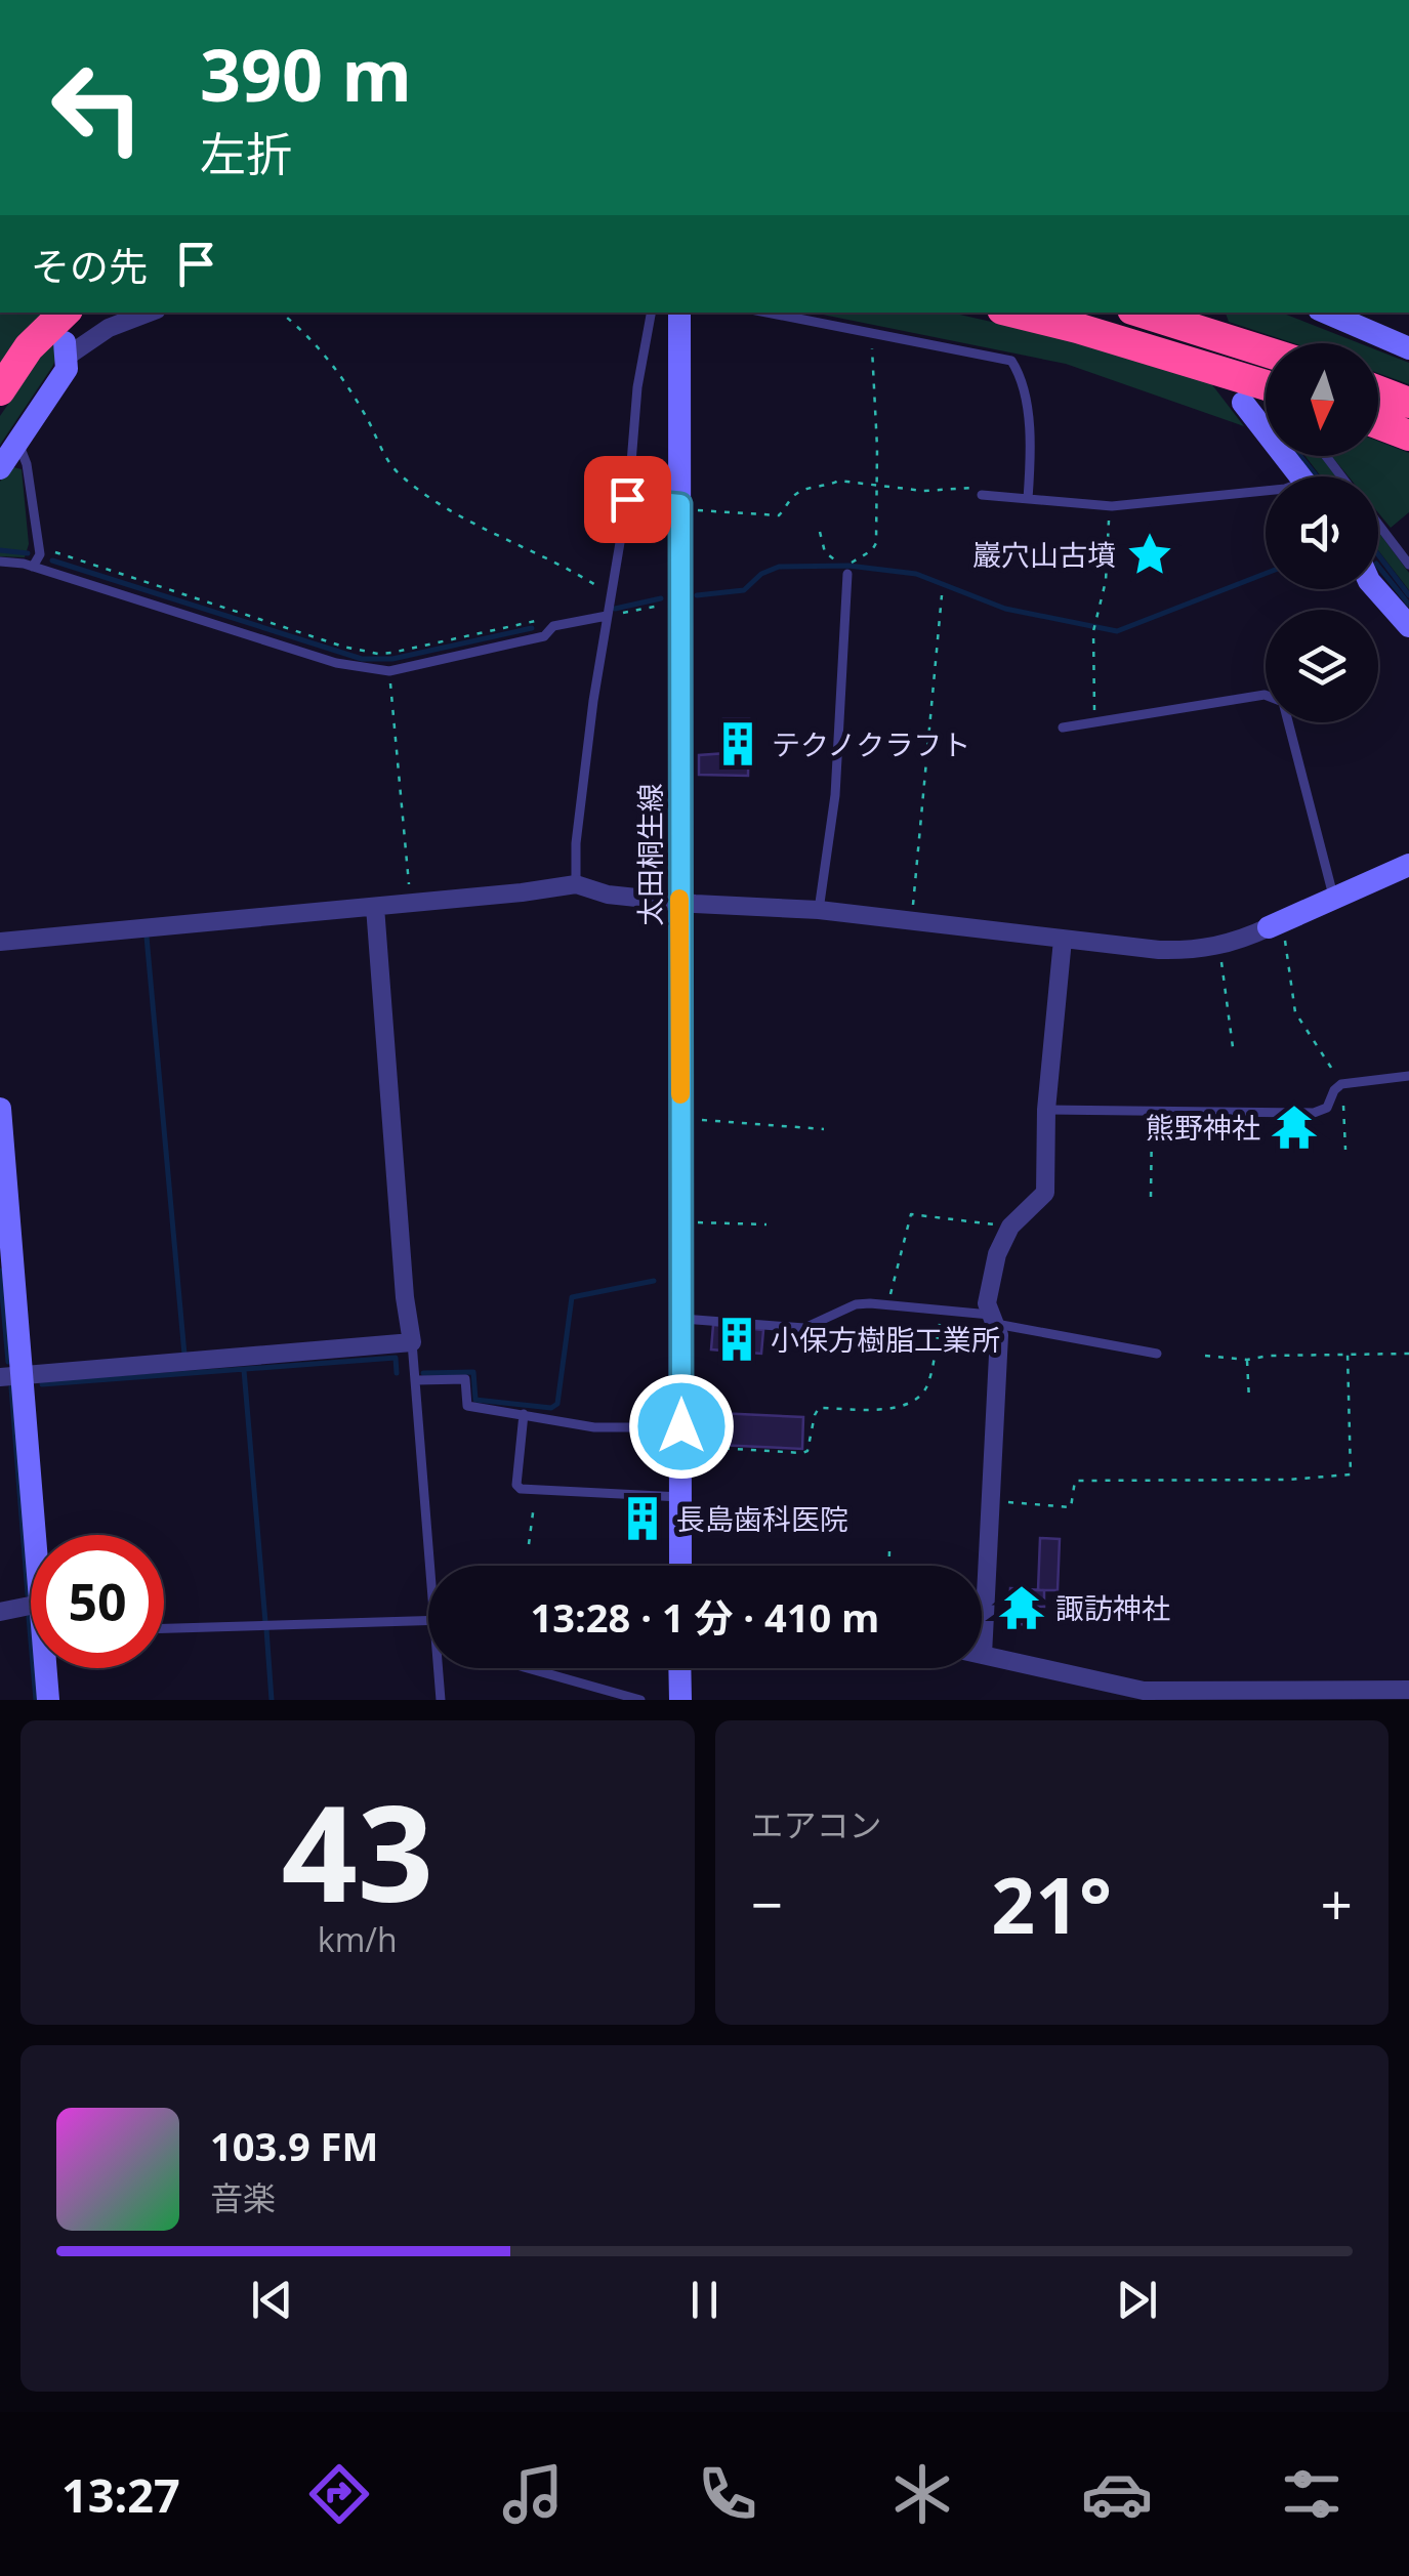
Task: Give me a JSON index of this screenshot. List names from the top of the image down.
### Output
{
  "streets": {
    "main road": ["太田桐生線"]
  },
  "places": {
    "place": ["巖穴山古墳"],
    "building": ["テクノクラフト", "小保方樹脂工業所", "長島歯科医院"],
    "temple": ["熊野神社", "諏訪神社"]
  },
  "north": "bottom",
  "page": {
    "turn": ["390 m", "左折"],
    "then": "その先",
    "limit": "50",
    "trip": "13:28 · 1 分 · 410 m",
    "tile": [
      ["43", "km/h"],
      "エアコン"
    ],
    "heat": ["−", "21°", "+"],
    "song": ["103.9 FM", "音楽"],
    "tabs": "13:27"
  }
}
